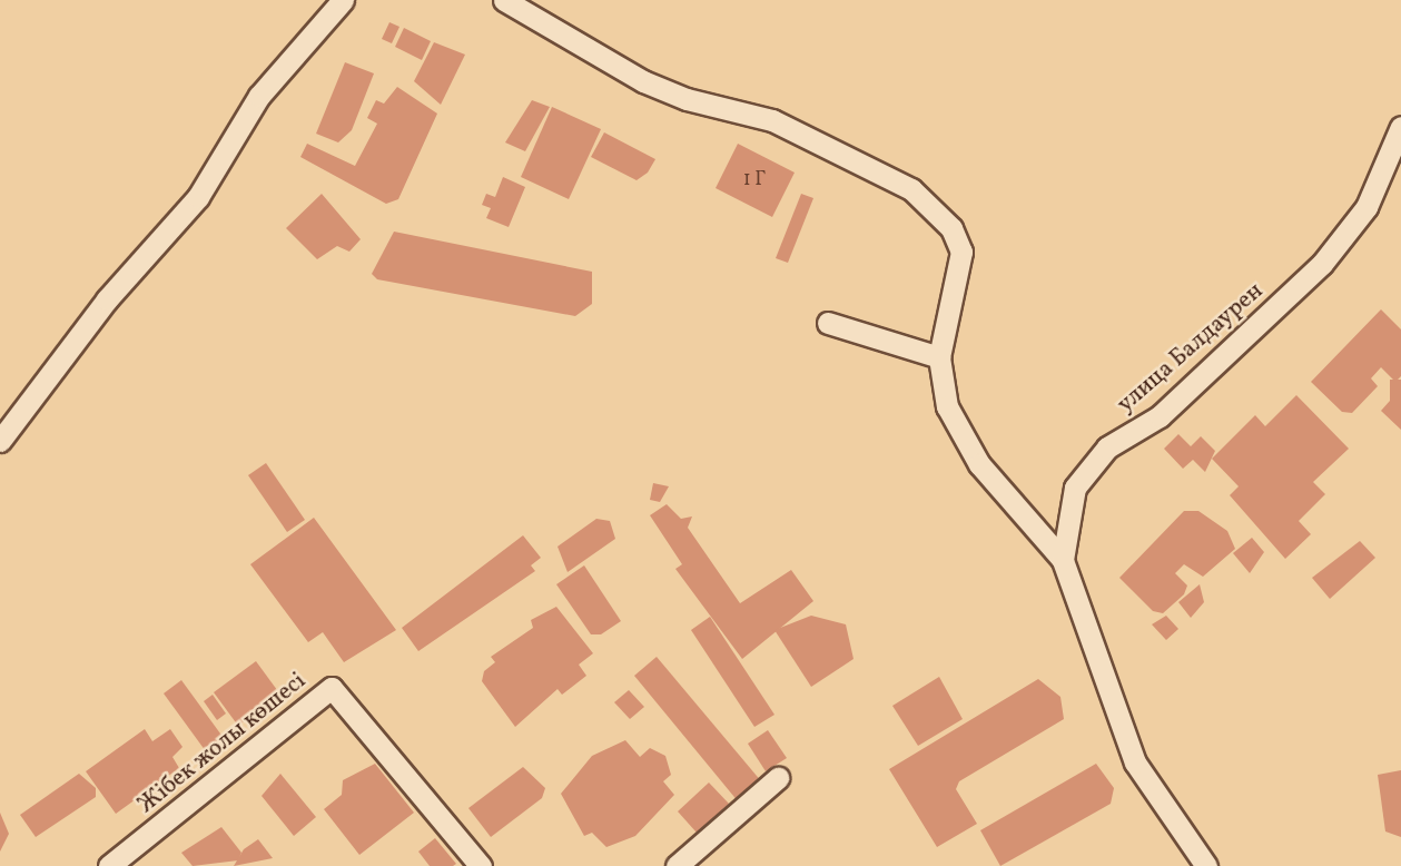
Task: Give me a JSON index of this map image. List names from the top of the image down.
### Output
{
  "streets": {
    "street": ["улица Балдаурен", "Жібек жолы көшесі"]
  },
  "house_numbers": ["1 Г"]
}
